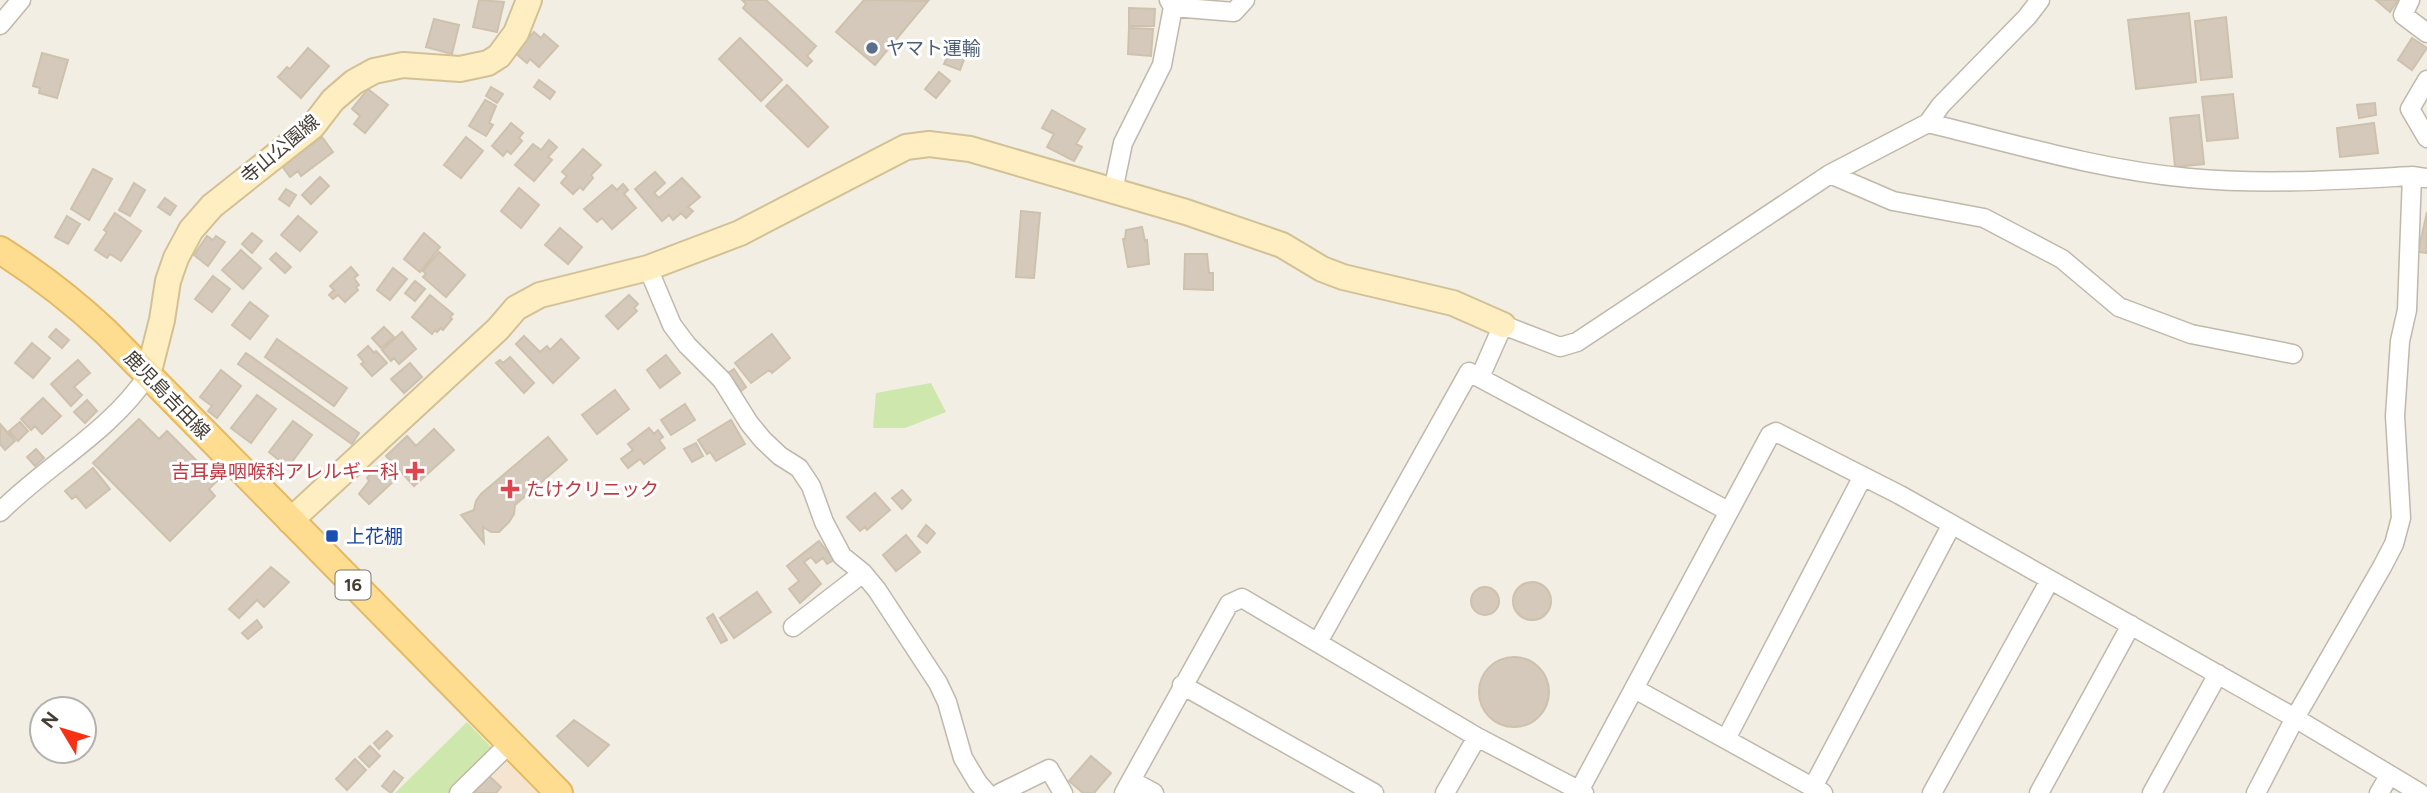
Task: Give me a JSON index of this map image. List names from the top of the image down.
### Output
{
  "streets": {
    "main road": ["鹿児島吉田線", "16"],
    "street": ["寺山公園線"]
  },
  "crossings": [
    ["寺山公園線", "鹿児島吉田線"]
  ],
  "places": {
    "other": ["ヤマト運輸"],
    "health": ["吉耳鼻咽喉科アレルギー科", "たけクリニック"],
    "transit": ["上花棚"]
  },
  "north": "top left"
}
